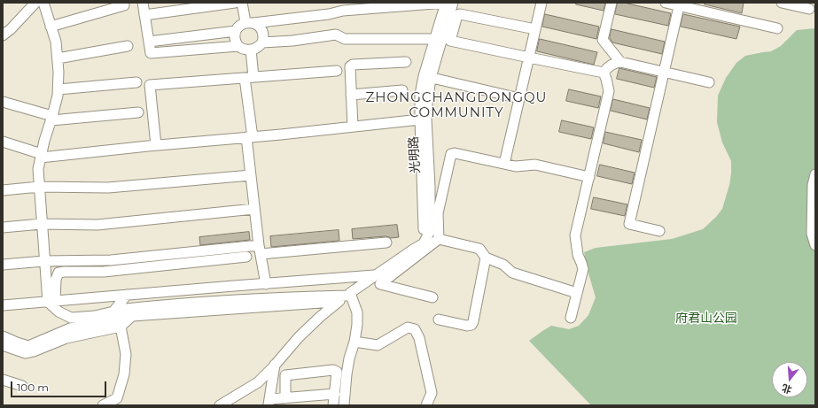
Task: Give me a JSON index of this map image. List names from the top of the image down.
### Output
{
  "streets": {
    "street": ["光明路"]
  },
  "districts": ["ZHONGCHANGDONGQU COMMUNITY"],
  "parks": ["府君山公园"],
  "scale_bar": "100 m",
  "north": "bottom"
}
